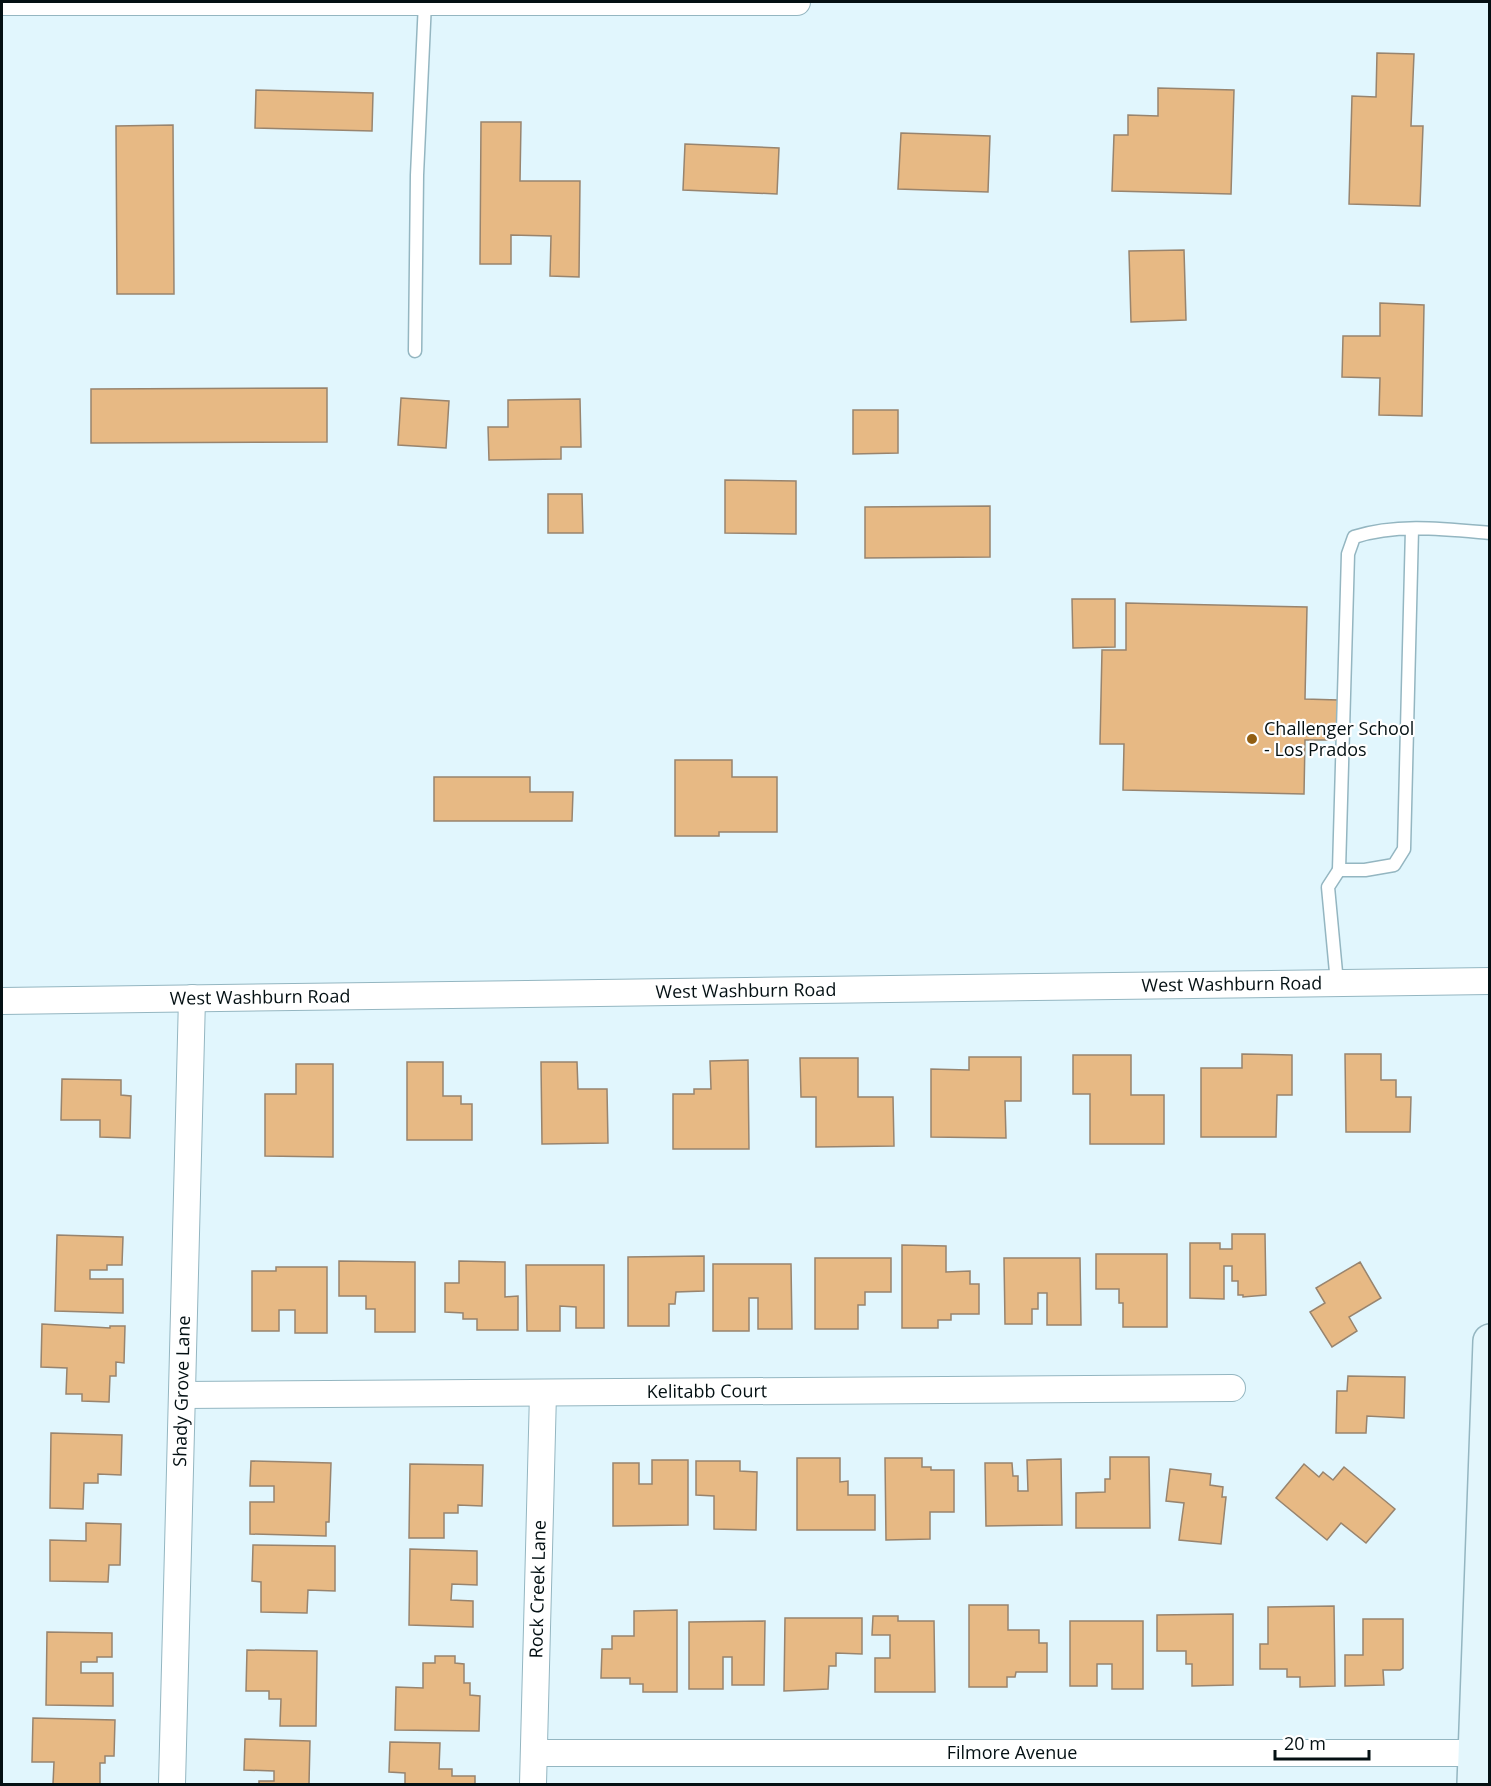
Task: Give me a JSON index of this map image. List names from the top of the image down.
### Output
{
  "streets": {
    "street": [
      "West Washburn Road",
      "Shady Grove Lane",
      "Kelitabb Court",
      "Rock Creek Lane",
      "Filmore Avenue"
    ]
  },
  "crossings": [
    ["West Washburn Road", "Shady Grove Lane"],
    ["Shady Grove Lane", "Kelitabb Court"],
    ["Kelitabb Court", "Rock Creek Lane"],
    ["Rock Creek Lane", "Filmore Avenue"]
  ],
  "places": ["Challenger School - Los Prados"],
  "scale_bar": "20 m"
}
